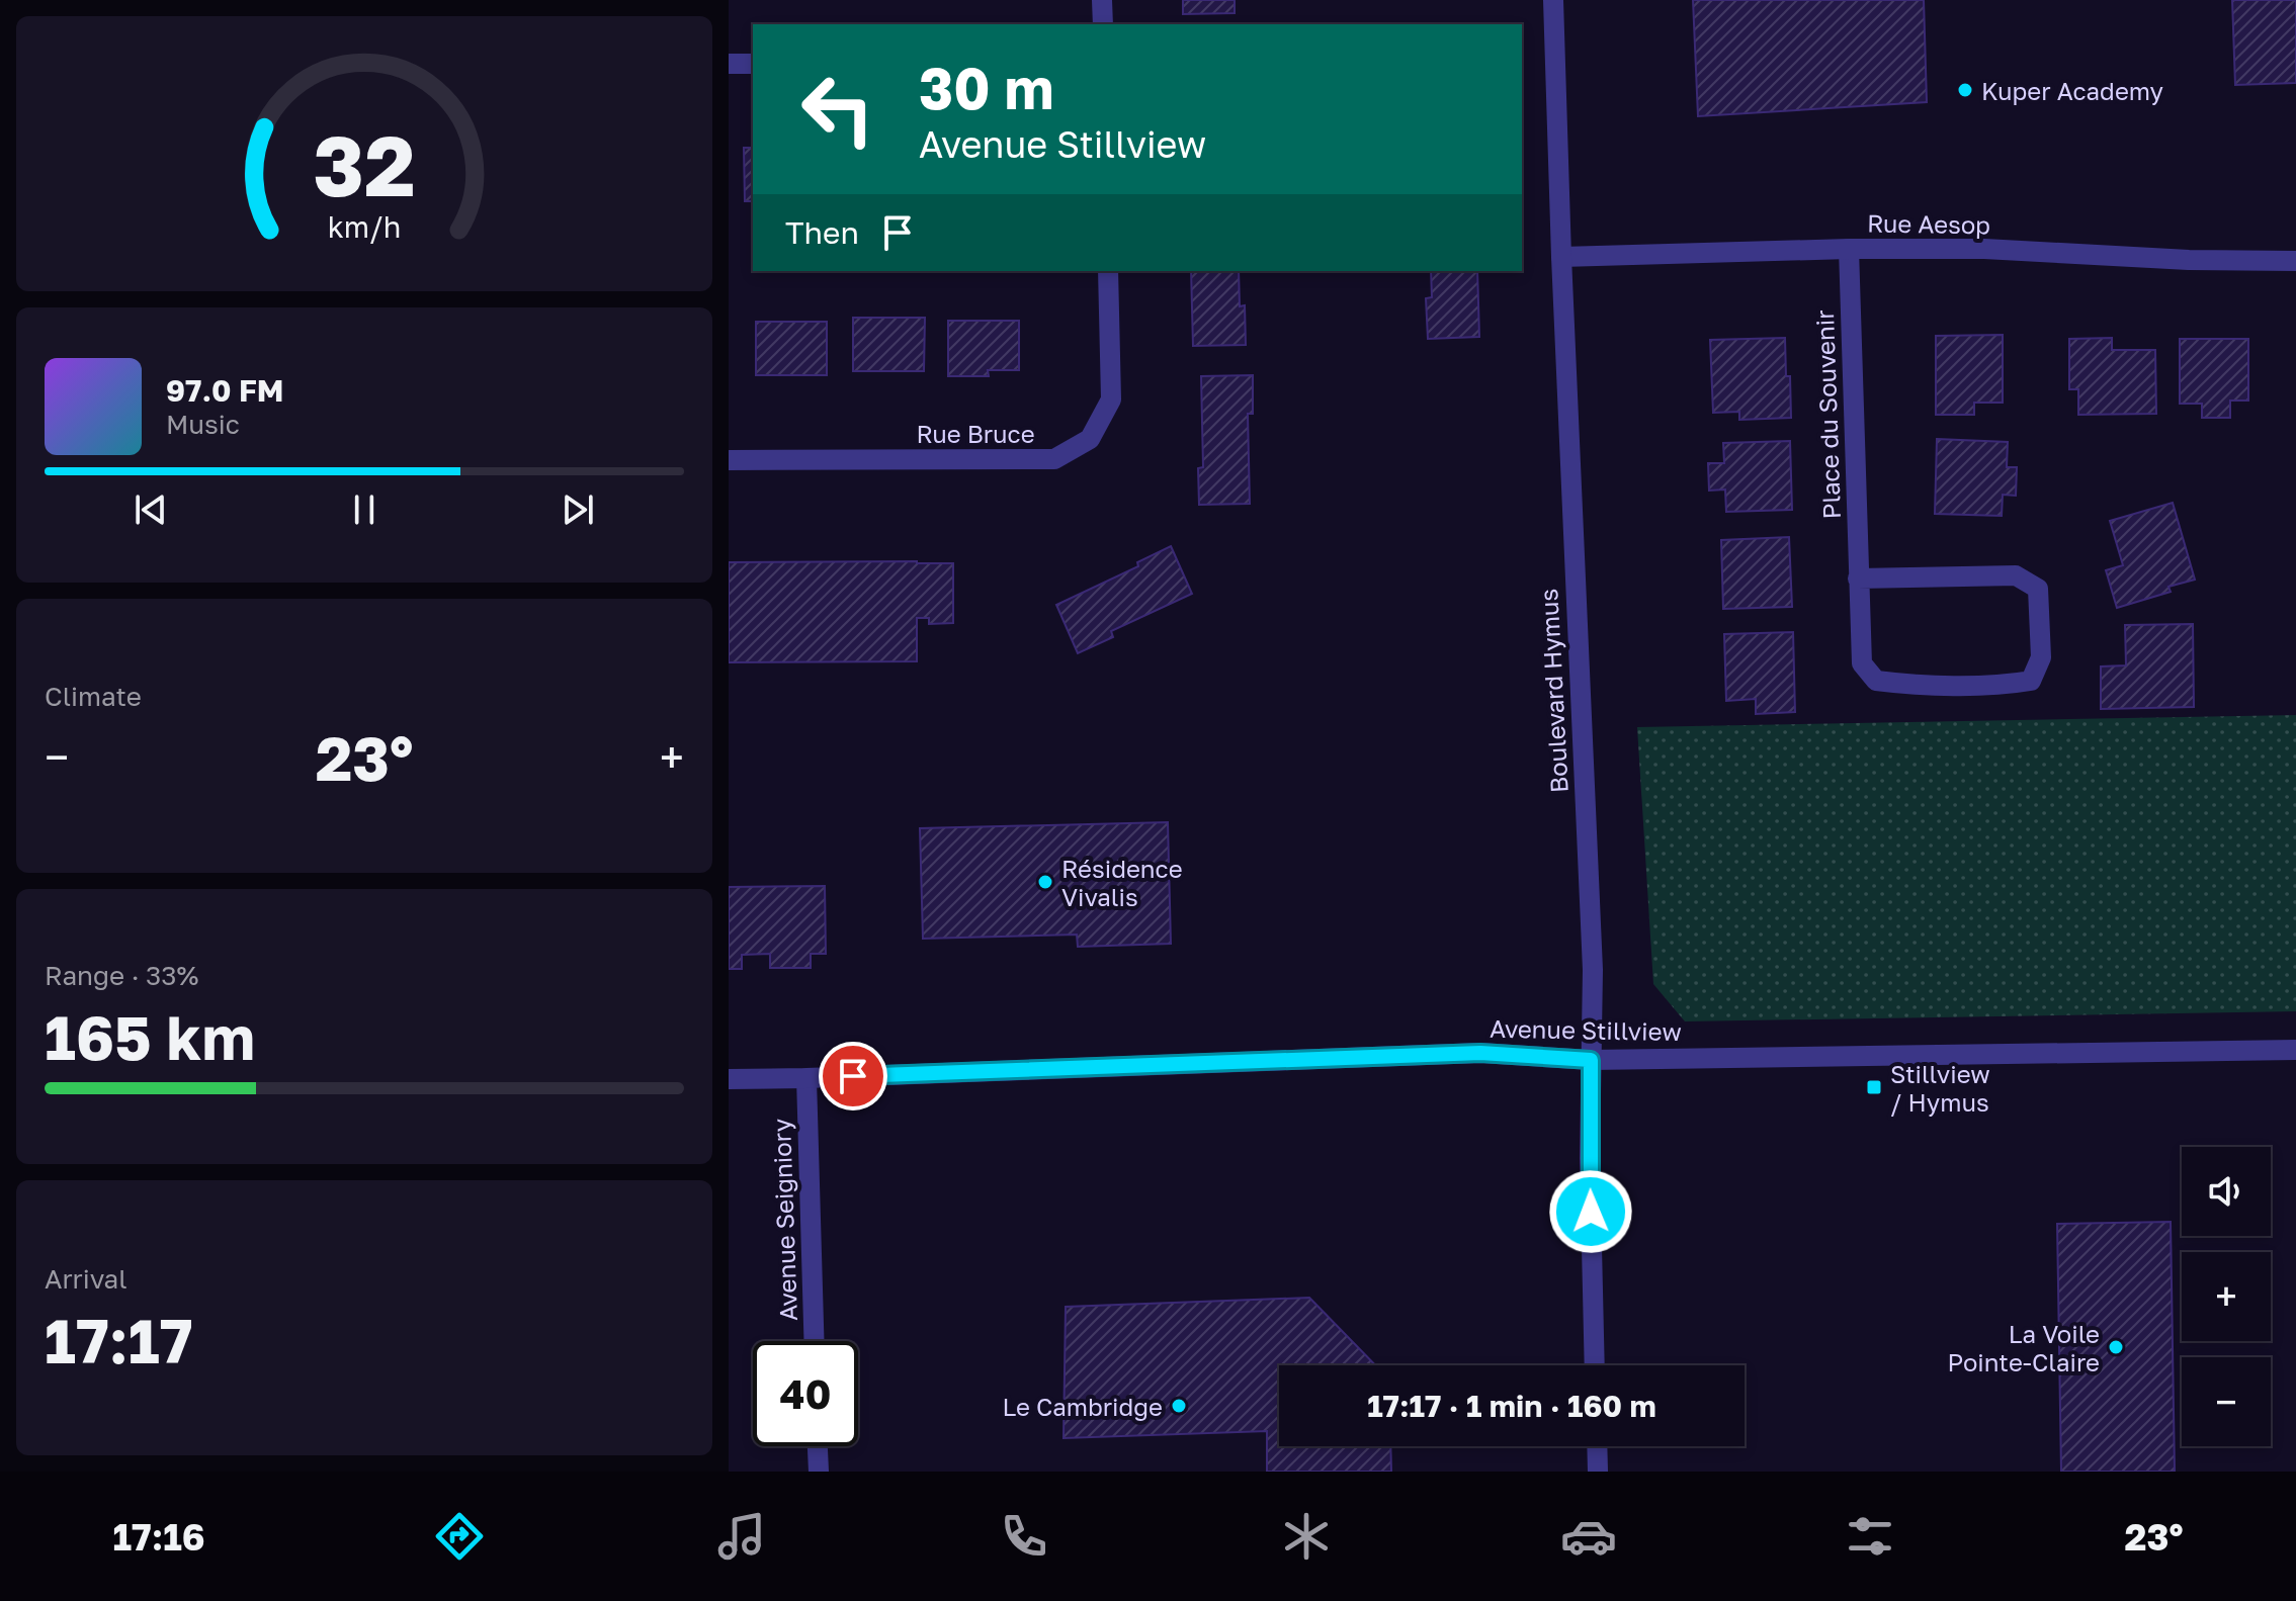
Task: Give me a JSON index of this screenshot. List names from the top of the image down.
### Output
{
  "streets": {
    "street": [
      "Rue Aesop",
      "Place du Souvenir",
      "Rue Bruce",
      "Boulevard Hymus",
      "Avenue Stillview",
      "Avenue Seigniory"
    ]
  },
  "crossings": [
    ["Rue Aesop", "Place du Souvenir"],
    ["Rue Aesop", "Boulevard Hymus"],
    ["Boulevard Hymus", "Avenue Stillview"],
    ["Avenue Stillview", "Avenue Seigniory"]
  ],
  "places": {
    "other": [
      "Kuper Academy",
      "Résidence Vivalis",
      "La Voile Pointe-Claire",
      "Le Cambridge"
    ],
    "transit": ["Stillview / Hymus"]
  },
  "page": {
    "turn": ["30 m", "Avenue Stillview"],
    "then": "Then",
    "song": ["97.0 FM", "Music"],
    "tile": [
      "Climate",
      ["Range · 33%", "165 km"],
      ["Arrival", "17:17"]
    ],
    "heat": ["−", "23°", "+"],
    "map_buttons": ["+", "−"],
    "limit": "40",
    "trip": "17:17 · 1 min · 160 m",
    "tabs": ["17:16", "23°"],
    "gauge": ["32", "km/h"]
  }
}
